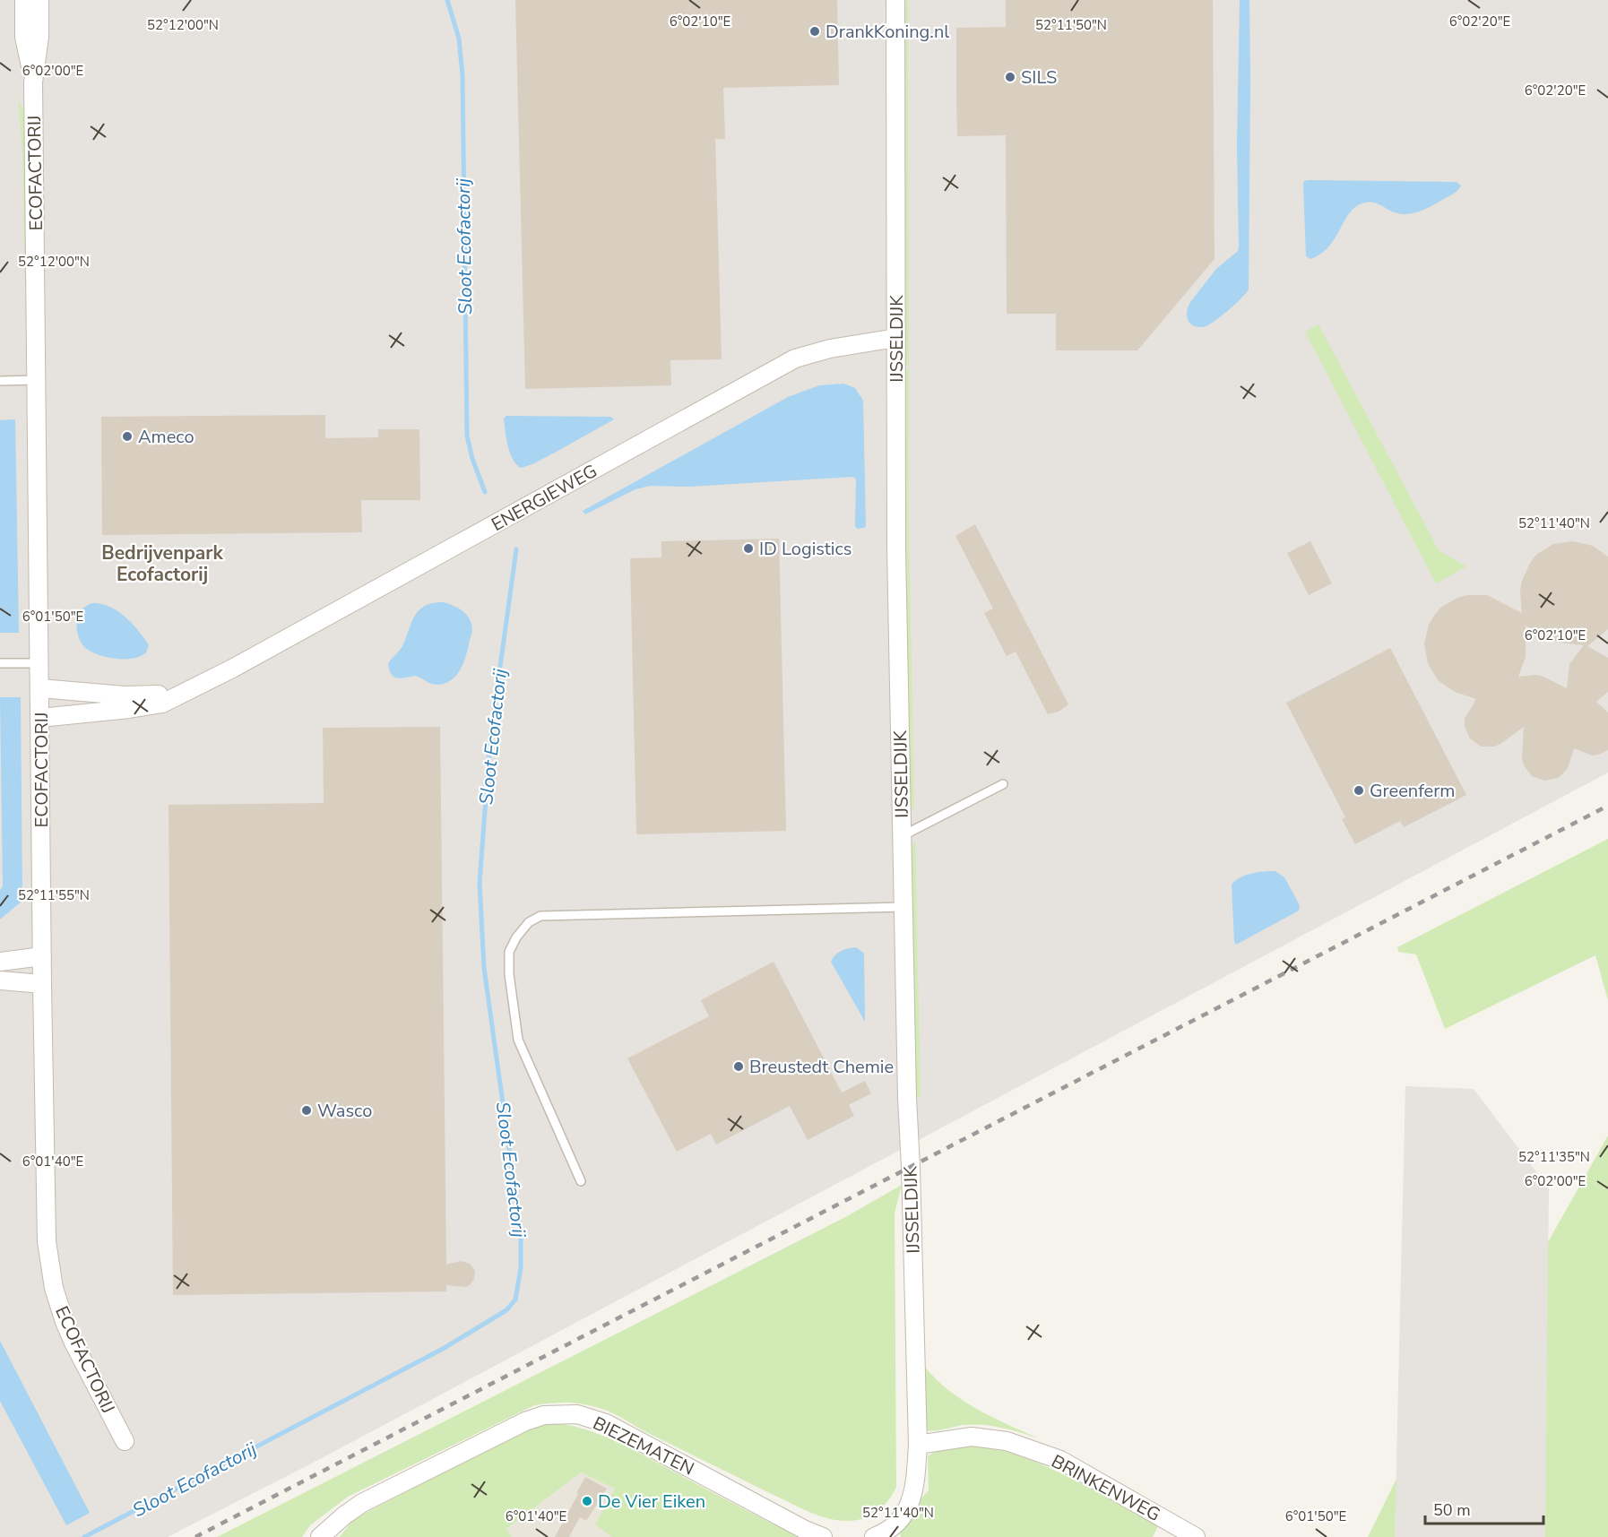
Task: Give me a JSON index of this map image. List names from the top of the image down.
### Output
{
  "streets": {
    "street": [
      "ECOFACTORIJ",
      "IJSSELDIJK",
      "ENERGIEWEG",
      "BIEZEMATEN",
      "BRINKENWEG"
    ]
  },
  "crossings": [
    ["ECOFACTORIJ", "ENERGIEWEG"],
    ["IJSSELDIJK", "ENERGIEWEG"],
    ["IJSSELDIJK", "BRINKENWEG"]
  ],
  "districts": ["Bedrijvenpark Ecofactorij"],
  "water": ["Sloot Ecofactorij"],
  "places": [
    "DrankKoning.nl",
    "SILS",
    "Ameco",
    "ID Logistics",
    "Greenferm",
    "Breustedt Chemie",
    "Wasco",
    "De Vier Eiken"
  ],
  "scale_bar": "50 m",
  "coordinates": [
    "6°02'10\"E",
    "6°02'20\"E",
    "52°12'00\"N",
    "52°11'50\"N",
    "6°02'00\"E",
    "52°11'40\"N",
    "6°01'50\"E",
    "52°11'55\"N",
    "52°11'35\"N",
    "6°01'40\"E"
  ]
}
